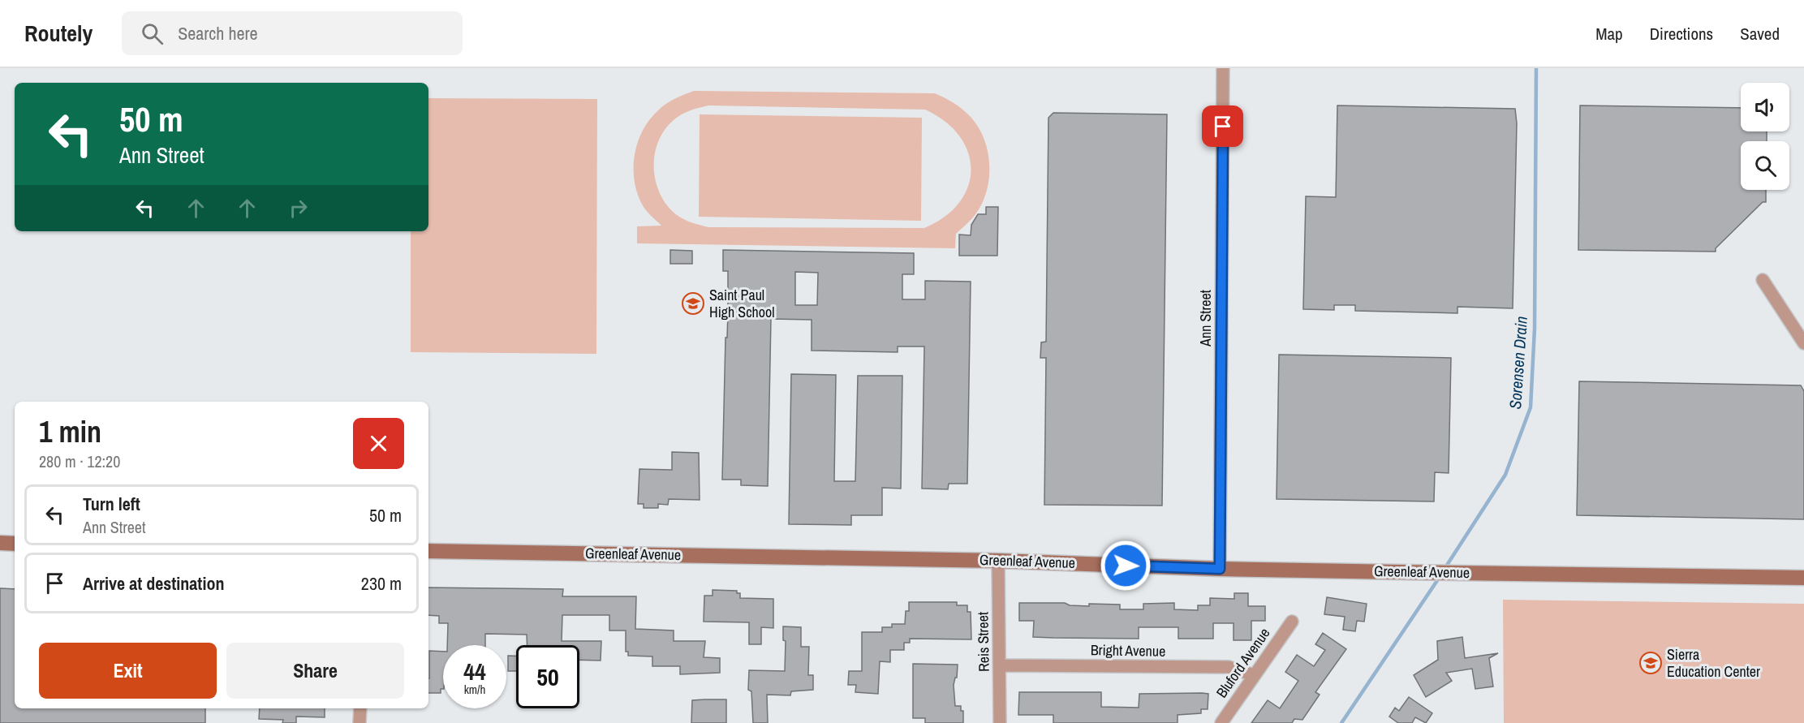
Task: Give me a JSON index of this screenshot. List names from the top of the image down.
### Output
{
  "streets": {
    "main road": ["Greenleaf Avenue"],
    "street": [
      "Ann Street",
      "Reis Street",
      "Bright Avenue",
      "Bluford Avenue"
    ]
  },
  "crossings": [
    ["Ann Street", "Greenleaf Avenue"],
    ["Greenleaf Avenue", "Reis Street"],
    ["Reis Street", "Bright Avenue"],
    ["Bright Avenue", "Bluford Avenue"]
  ],
  "water": ["Sorensen Drain"],
  "places": {
    "school or university": ["Saint Paul High School", "Sierra Education Center"]
  },
  "page": {
    "header": "Routely",
    "search": "Search here",
    "nav": ["Map", "Directions", "Saved"],
    "turn": ["50 m", "Ann Street"],
    "heading": ["1 min", "280 m · 12:20"],
    "list": [
      {
        "name": "Turn left",
        "note": "Ann Street",
        "value": "50 m"
      },
      {
        "name": "Arrive at destination",
        "value": "230 m"
      }
    ],
    "buttons": ["Exit", "Share"],
    "speed": "44 km/h",
    "limit": "50"
  }
}
